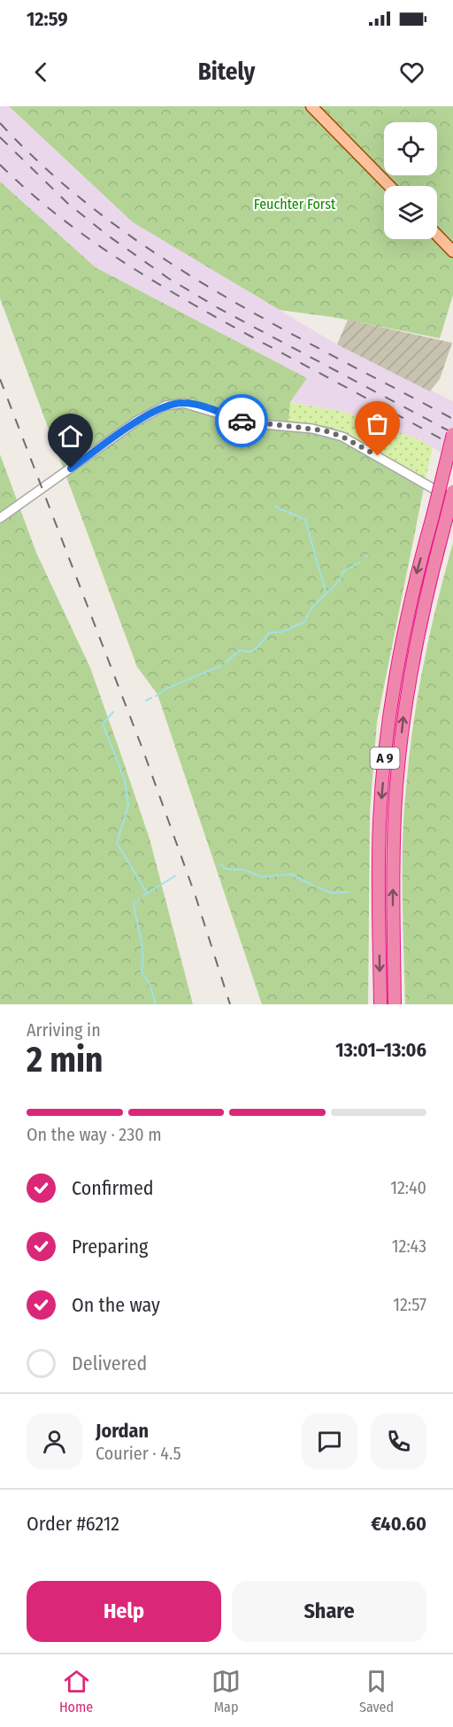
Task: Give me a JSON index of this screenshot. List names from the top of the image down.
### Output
{
  "streets": {
    "highway": ["A 9"]
  },
  "parks": ["Feuchter Forst"],
  "page": {
    "status": "12:59",
    "header": "Bitely",
    "heading": ["2 min", "Arriving in", "13:01–13:06"],
    "panel": [
      "Jordan",
      "Courier · 4.5",
      "Order #6212",
      "€40.60"
    ],
    "bar": "On the way · 230 m",
    "list": [
      ["Confirmed", "12:40"],
      ["Preparing", "12:43"],
      ["On the way", "12:57"],
      "Delivered"
    ],
    "buttons": ["Help", "Share"],
    "tabs": ["Home", "Map", "Saved"]
  }
}
